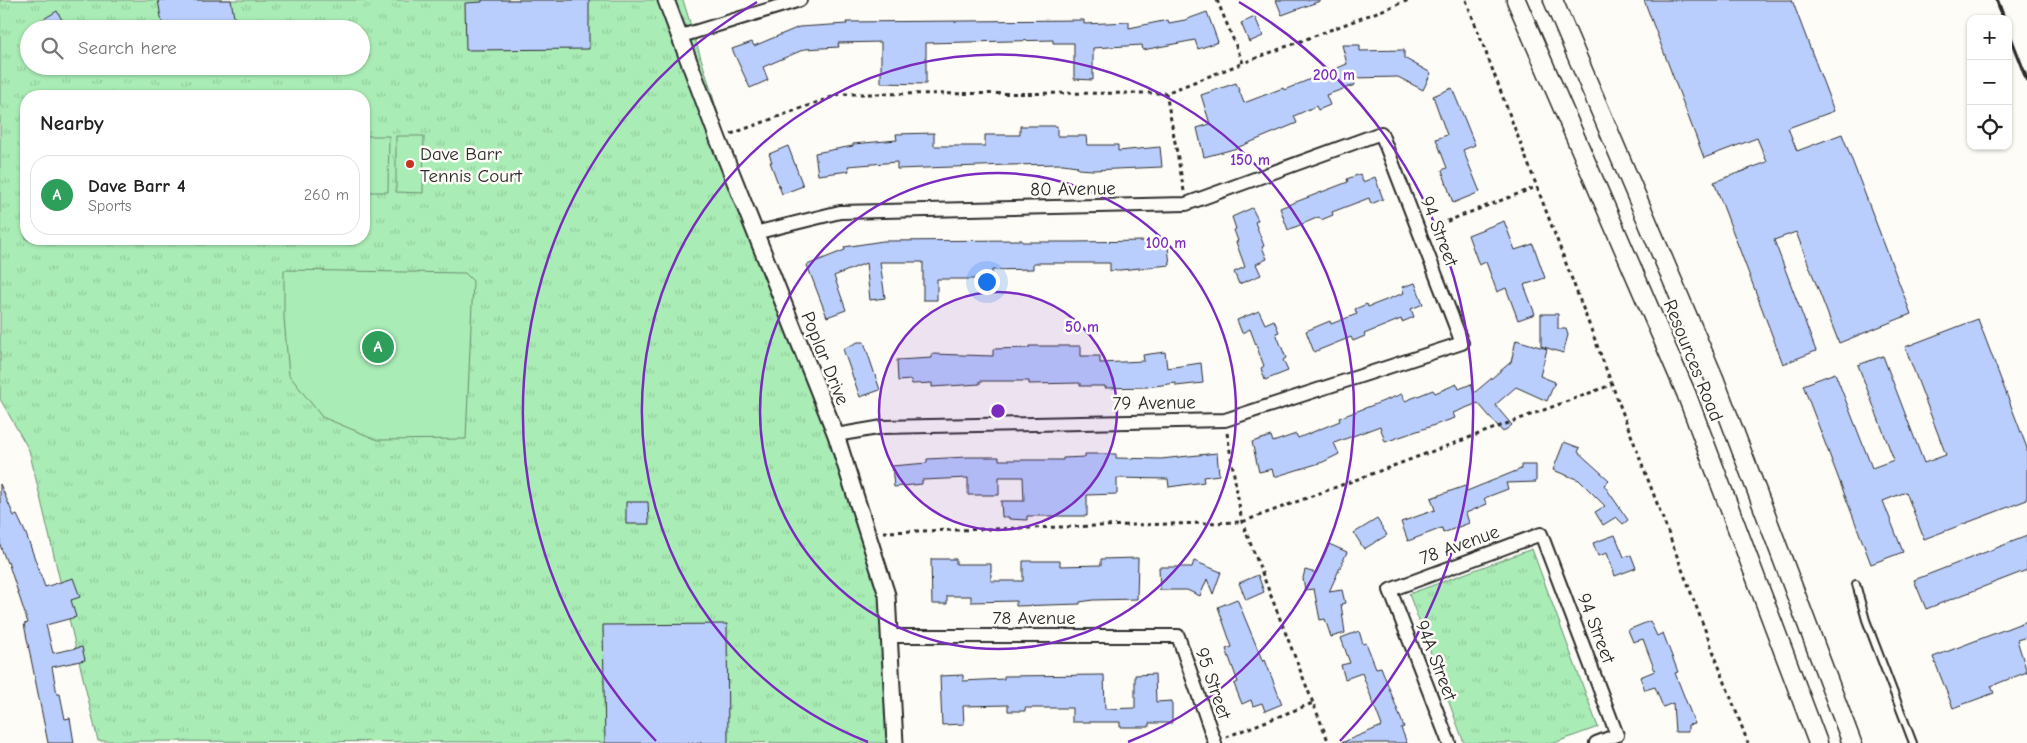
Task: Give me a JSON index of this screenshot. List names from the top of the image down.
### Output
{
  "streets": {
    "main road": ["Resources Road"],
    "street": [
      "80 Avenue",
      "94 Street",
      "Poplar Drive",
      "79 Avenue",
      "78 Avenue",
      "94A Street",
      "95 Street"
    ]
  },
  "crossings": [
    ["80 Avenue", "94 Street"],
    ["80 Avenue", "Poplar Drive"],
    ["94 Street", "79 Avenue"],
    ["94 Street", "78 Avenue"],
    ["Poplar Drive", "79 Avenue"],
    ["Poplar Drive", "78 Avenue"],
    ["78 Avenue", "94A Street"],
    ["78 Avenue", "95 Street"]
  ],
  "places": ["Dave Barr Tennis Court"],
  "page": {
    "map_buttons": ["+", "−"],
    "search": "Search here",
    "heading": "Nearby",
    "list": [
      {
        "mark": "A",
        "name": "Dave Barr 4",
        "note": "Sports",
        "value": "260 m"
      }
    ],
    "pins": "A"
  },
  "rings": [
    "200 m",
    "150 m",
    "100 m",
    "50 m"
  ]
}
